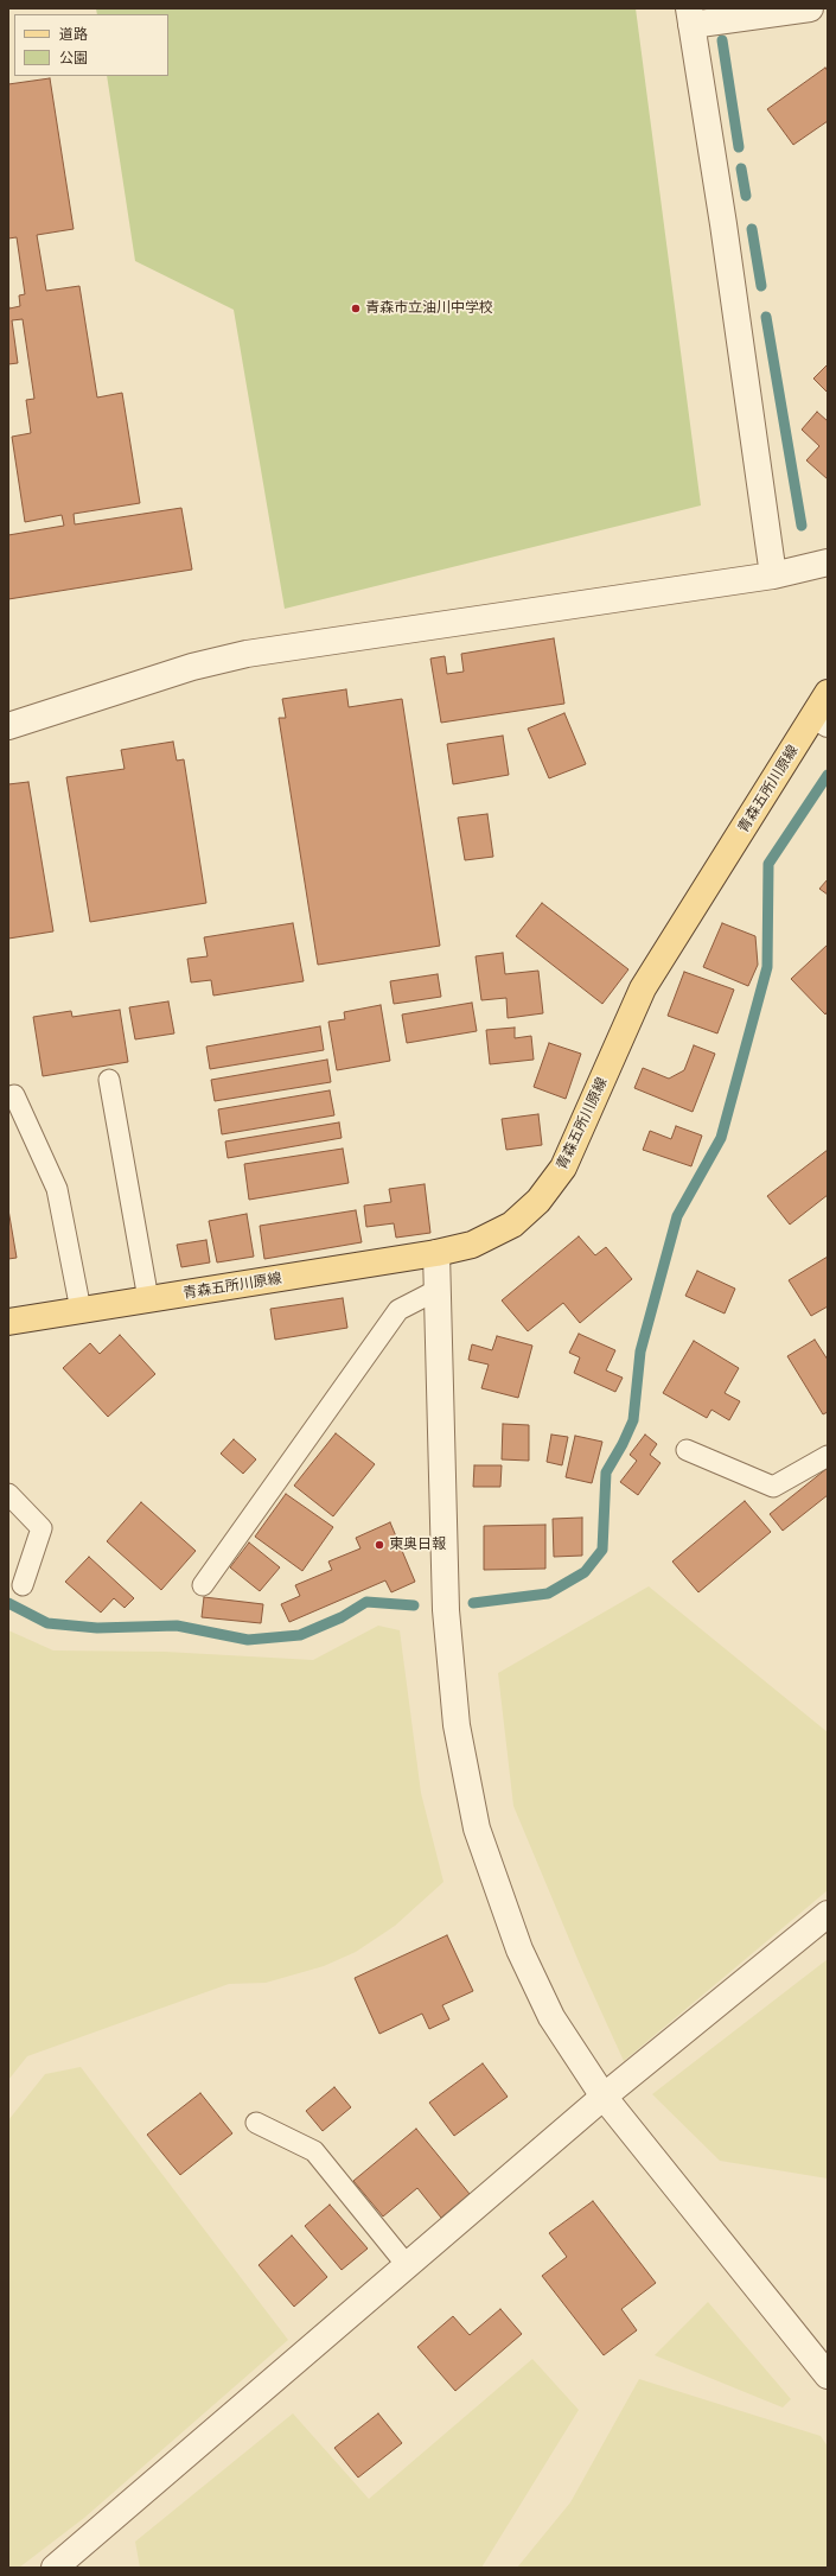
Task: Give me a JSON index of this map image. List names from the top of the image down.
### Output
{
  "streets": {
    "main road": ["青森五所川原線"]
  },
  "places": ["青森市立油川中学校", "東奥日報"],
  "legend": ["道路", "公園"]
}
